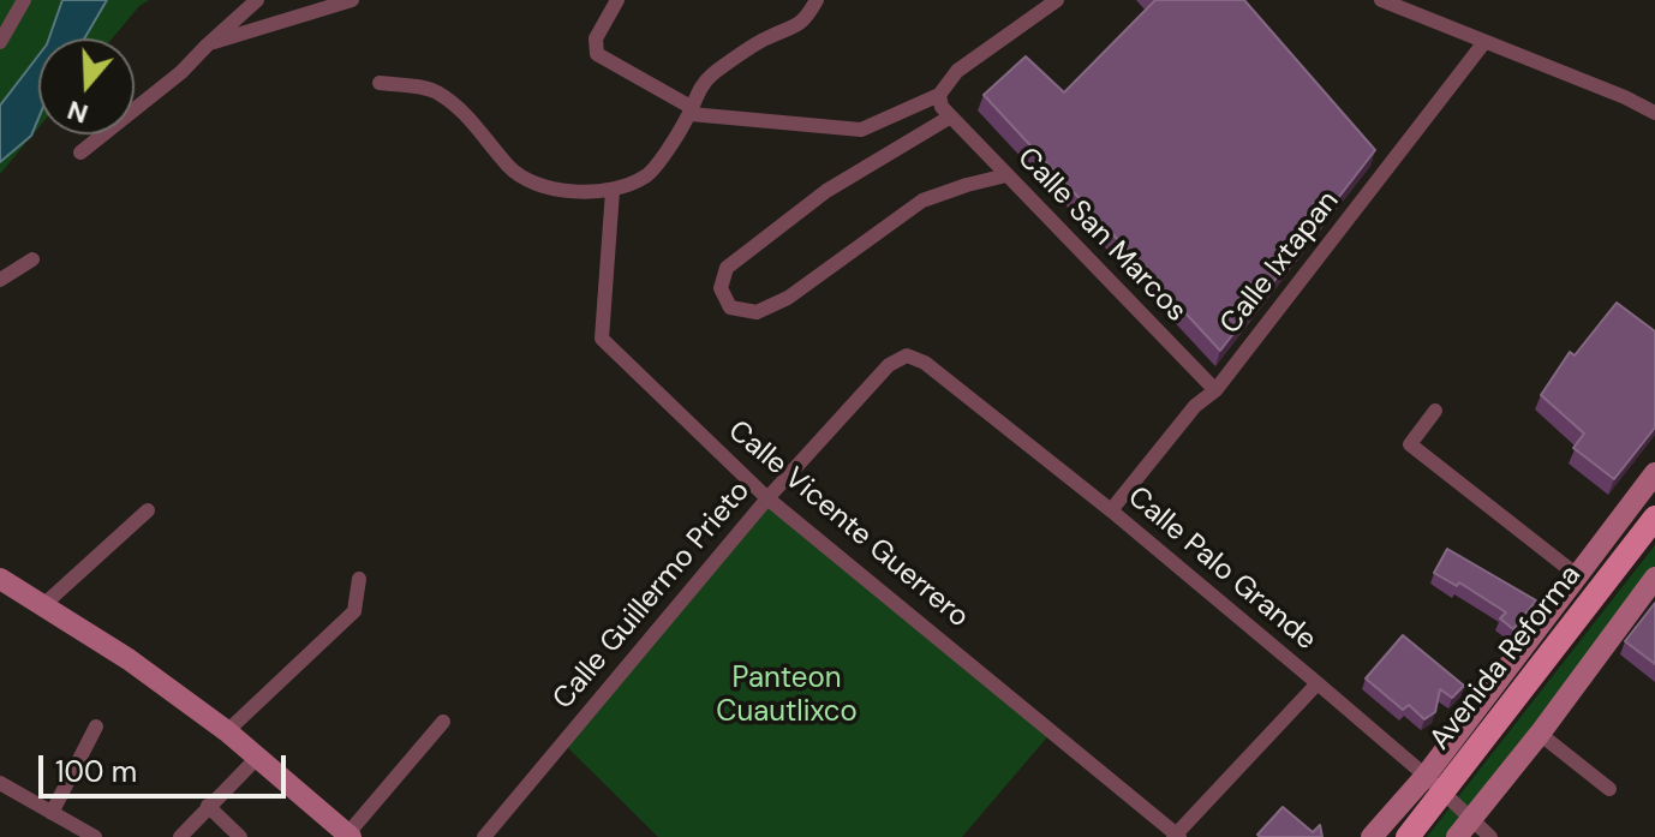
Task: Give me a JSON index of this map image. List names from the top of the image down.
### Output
{
  "streets": {
    "main road": ["Avenida Reforma"],
    "street": [
      "Calle San Marcos",
      "Calle Ixtapan",
      "Calle Vicente Guerrero",
      "Calle Palo Grande",
      "Calle Guillermo Prieto"
    ]
  },
  "crossings": [
    ["Calle San Marcos", "Calle Ixtapan"],
    ["Calle Ixtapan", "Calle Palo Grande"],
    ["Calle Vicente Guerrero", "Calle Guillermo Prieto"],
    ["Calle Palo Grande", "Calle Guillermo Prieto"],
    ["Calle Palo Grande", "Avenida Reforma"]
  ],
  "parks": ["Panteon Cuautlixco"],
  "scale_bar": "100 m",
  "north": "bottom"
}
